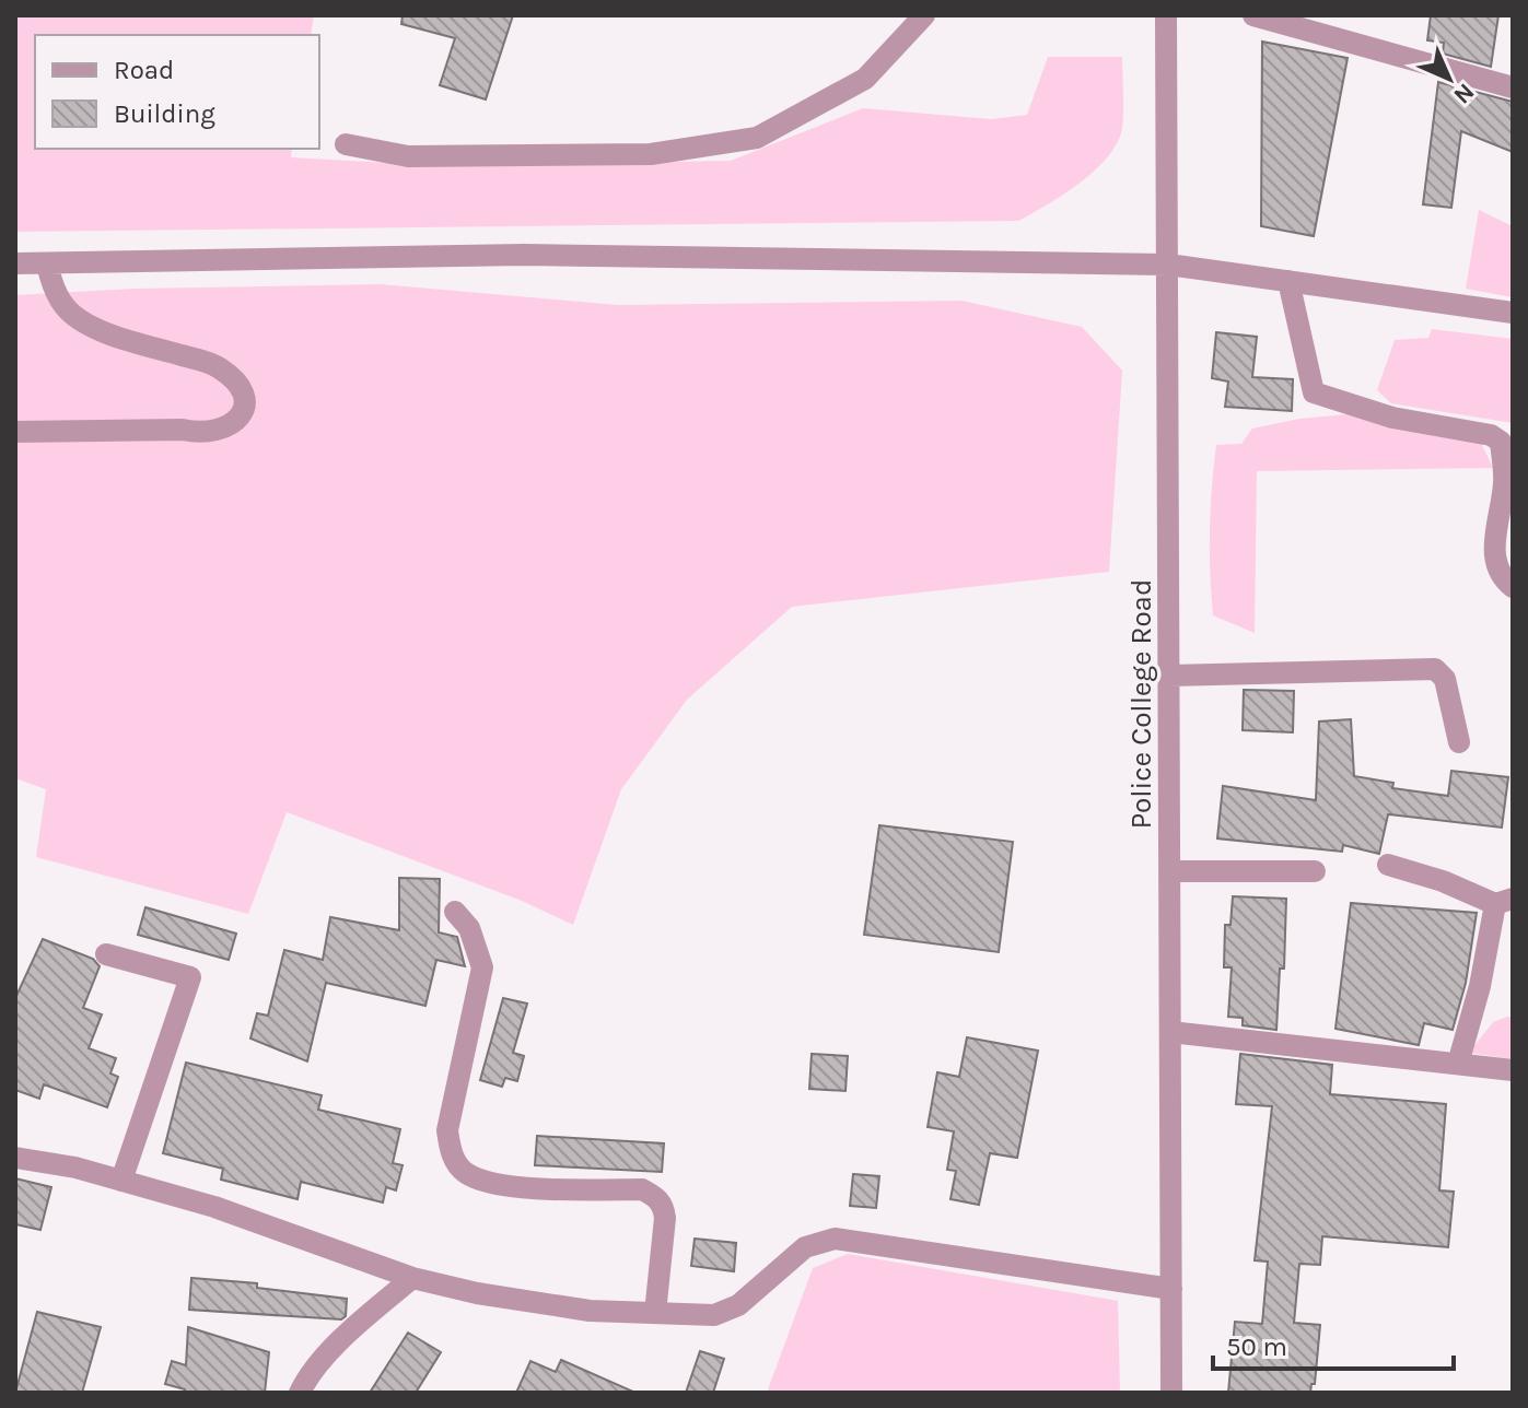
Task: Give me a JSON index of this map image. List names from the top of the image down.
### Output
{
  "streets": {
    "street": ["Police College Road"]
  },
  "legend": ["Road", "Building"],
  "scale_bar": "50 m",
  "north": "bottom right"
}
